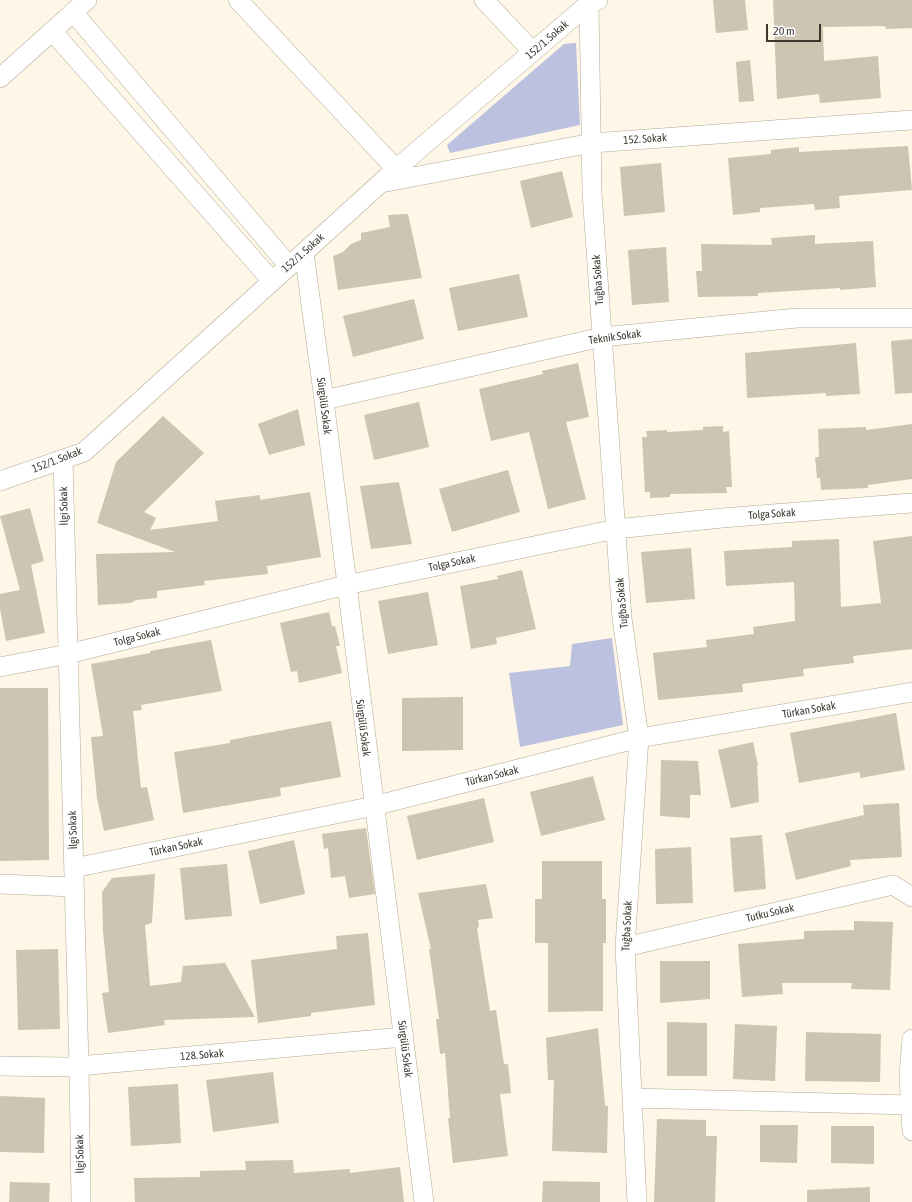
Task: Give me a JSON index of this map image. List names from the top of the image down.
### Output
{
  "streets": {
    "street": [
      "152/1. Sokak",
      "152. Sokak",
      "Tuğba Sokak",
      "Teknik Sokak",
      "Sürgülü Sokak",
      "İlgi Sokak",
      "Tolga Sokak",
      "Türkan Sokak",
      "Tutku Sokak",
      "128. Sokak"
    ]
  },
  "crossings": [
    ["152/1. Sokak", "152. Sokak"],
    ["152/1. Sokak", "Tuğba Sokak"],
    ["152/1. Sokak", "Sürgülü Sokak"],
    ["152/1. Sokak", "İlgi Sokak"],
    ["152. Sokak", "Tuğba Sokak"],
    ["Tuğba Sokak", "Teknik Sokak"],
    ["Tuğba Sokak", "Tolga Sokak"],
    ["Tuğba Sokak", "Türkan Sokak"],
    ["Tuğba Sokak", "Tutku Sokak"],
    ["Teknik Sokak", "Sürgülü Sokak"],
    ["Sürgülü Sokak", "Tolga Sokak"],
    ["Sürgülü Sokak", "Türkan Sokak"],
    ["Sürgülü Sokak", "128. Sokak"],
    ["İlgi Sokak", "Tolga Sokak"],
    ["İlgi Sokak", "Türkan Sokak"],
    ["İlgi Sokak", "128. Sokak"]
  ],
  "scale_bar": "20 m"
}
